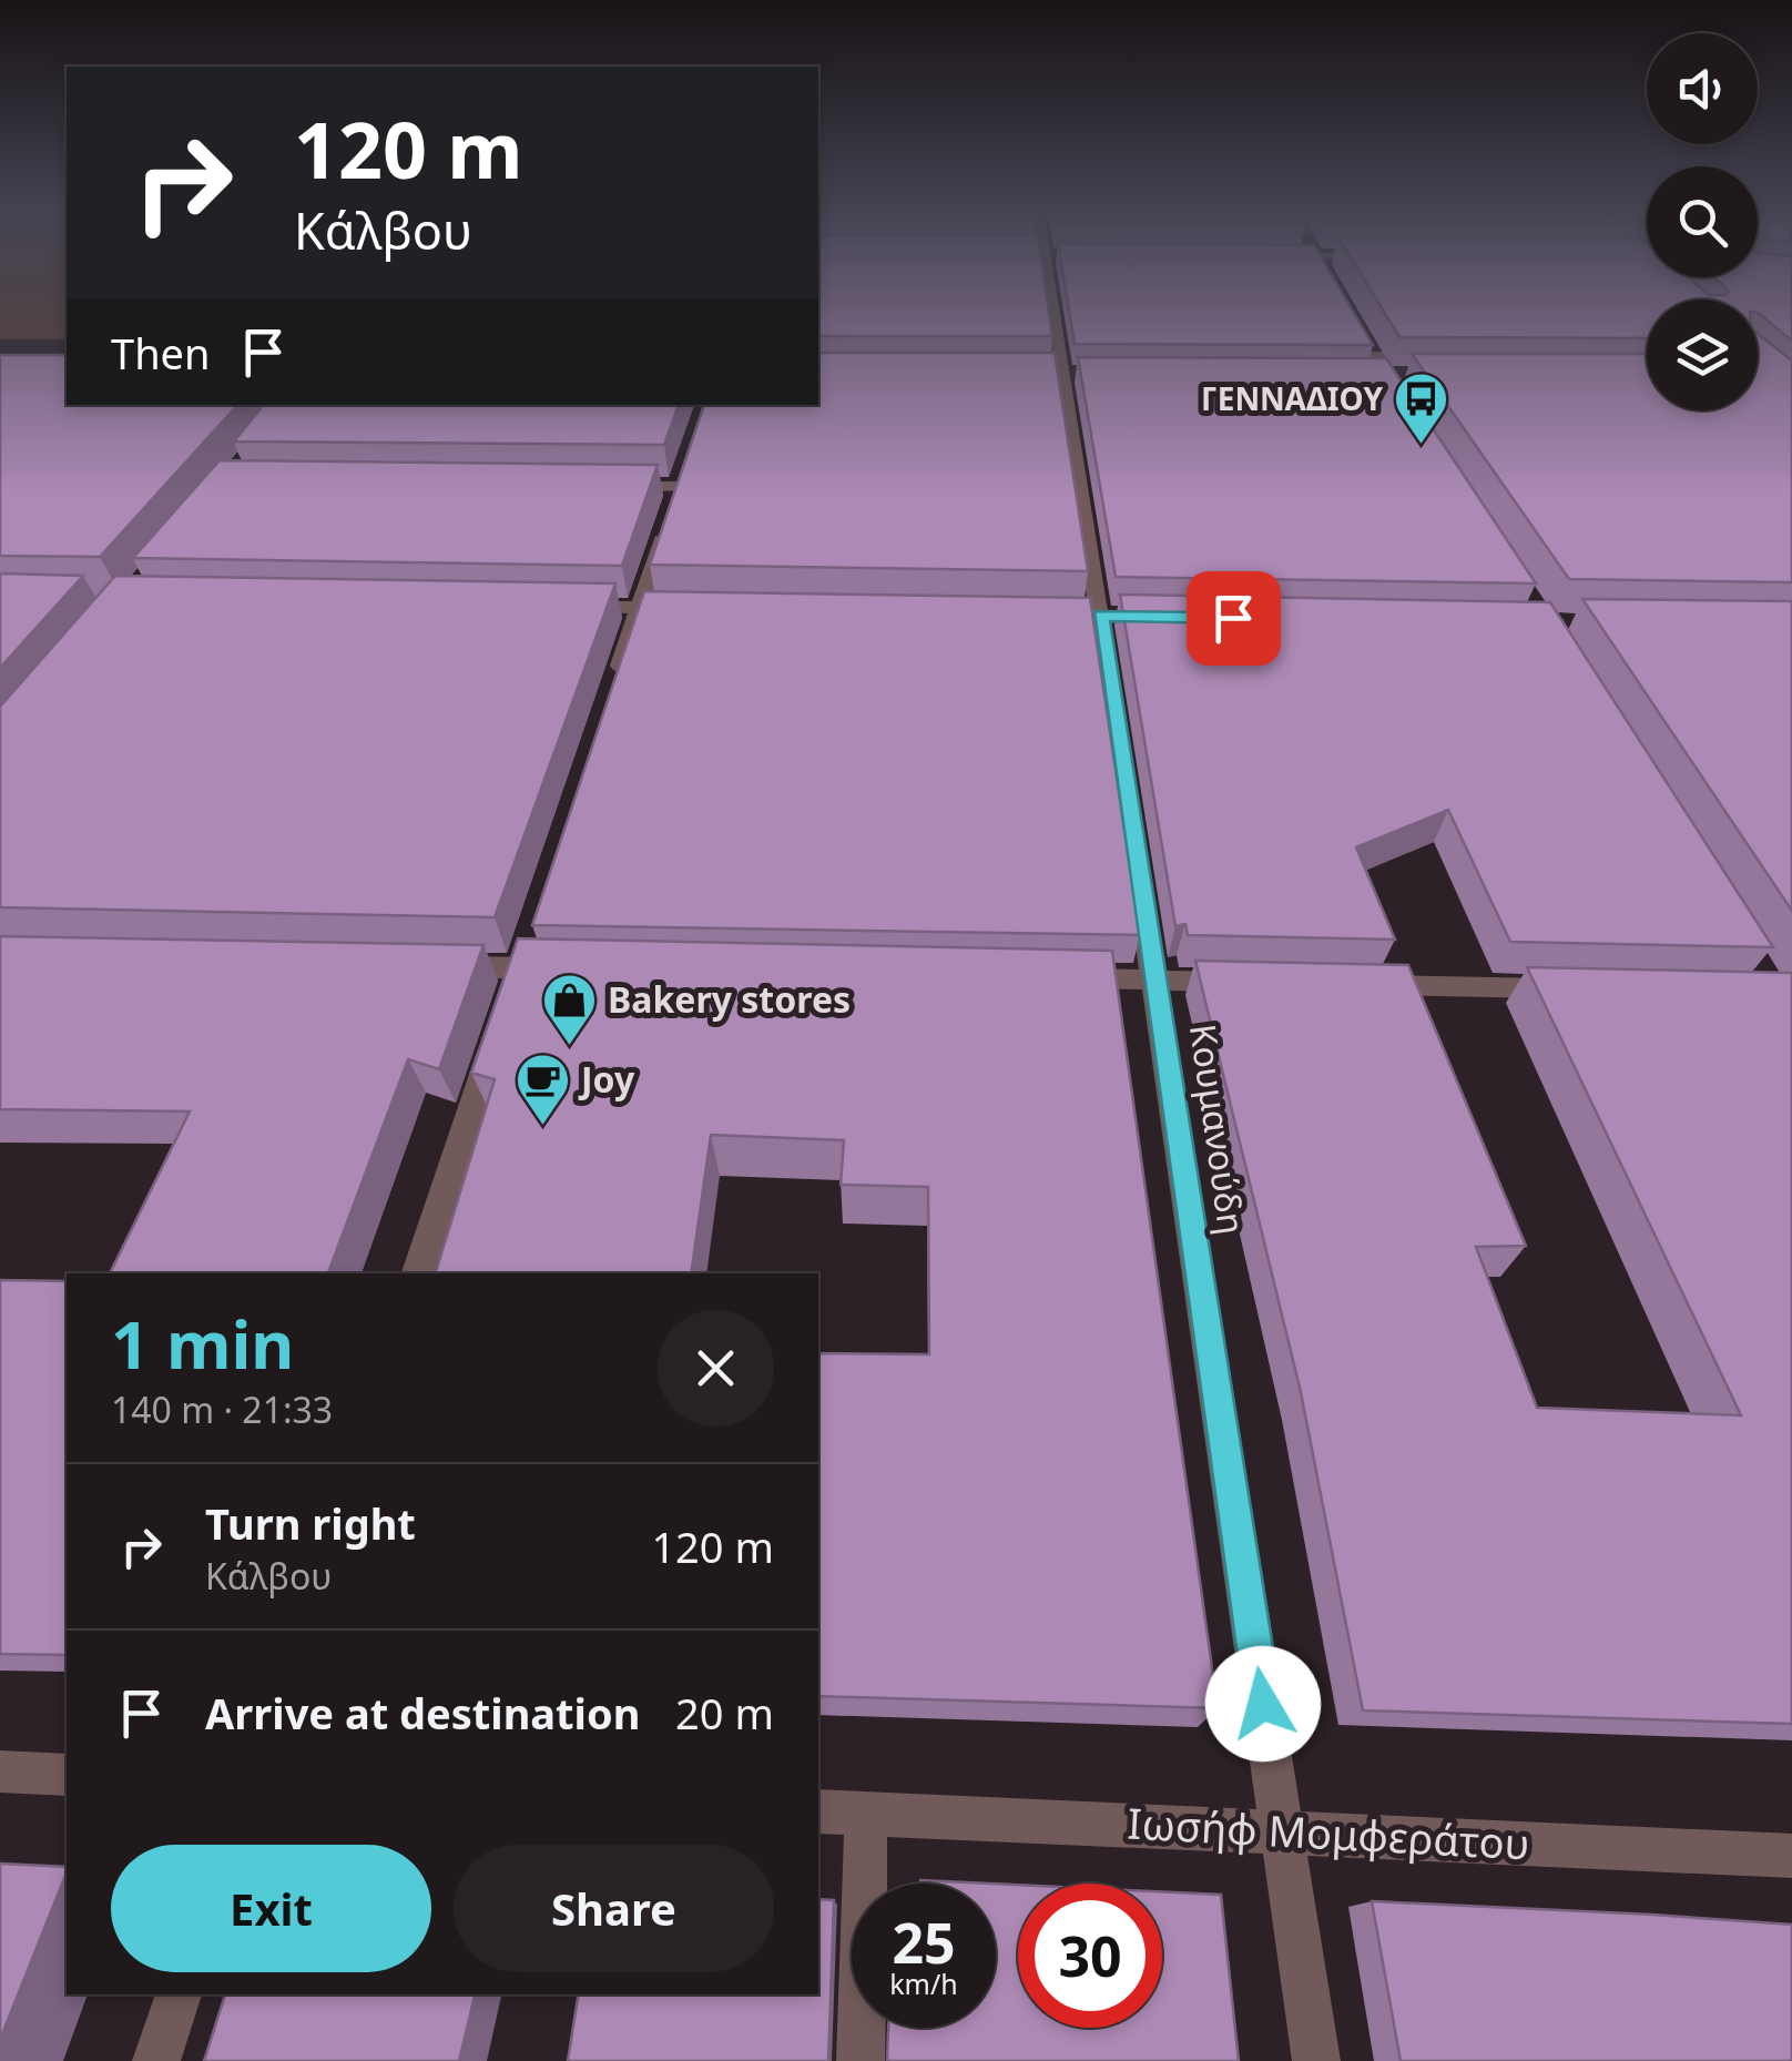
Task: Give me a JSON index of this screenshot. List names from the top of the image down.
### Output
{
  "streets": {
    "street": ["Κουμανούδη", "Ιωσήφ Μομφεράτου"]
  },
  "crossings": [
    ["Κουμανούδη", "Ιωσήφ Μομφεράτου"]
  ],
  "places": {
    "bus stop": ["ΓΕΝΝΑΔΙΟΥ"],
    "shop": ["Bakery stores"],
    "cafe": ["Joy"]
  },
  "page": {
    "turn": ["120 m", "Κάλβου"],
    "then": "Then",
    "heading": ["1 min", "140 m · 21:33"],
    "list": [
      {
        "name": "Turn right",
        "note": "Κάλβου",
        "value": "120 m"
      },
      {
        "name": "Arrive at destination",
        "value": "20 m"
      }
    ],
    "buttons": ["Exit", "Share"],
    "speed": "25 km/h",
    "limit": "30"
  }
}
